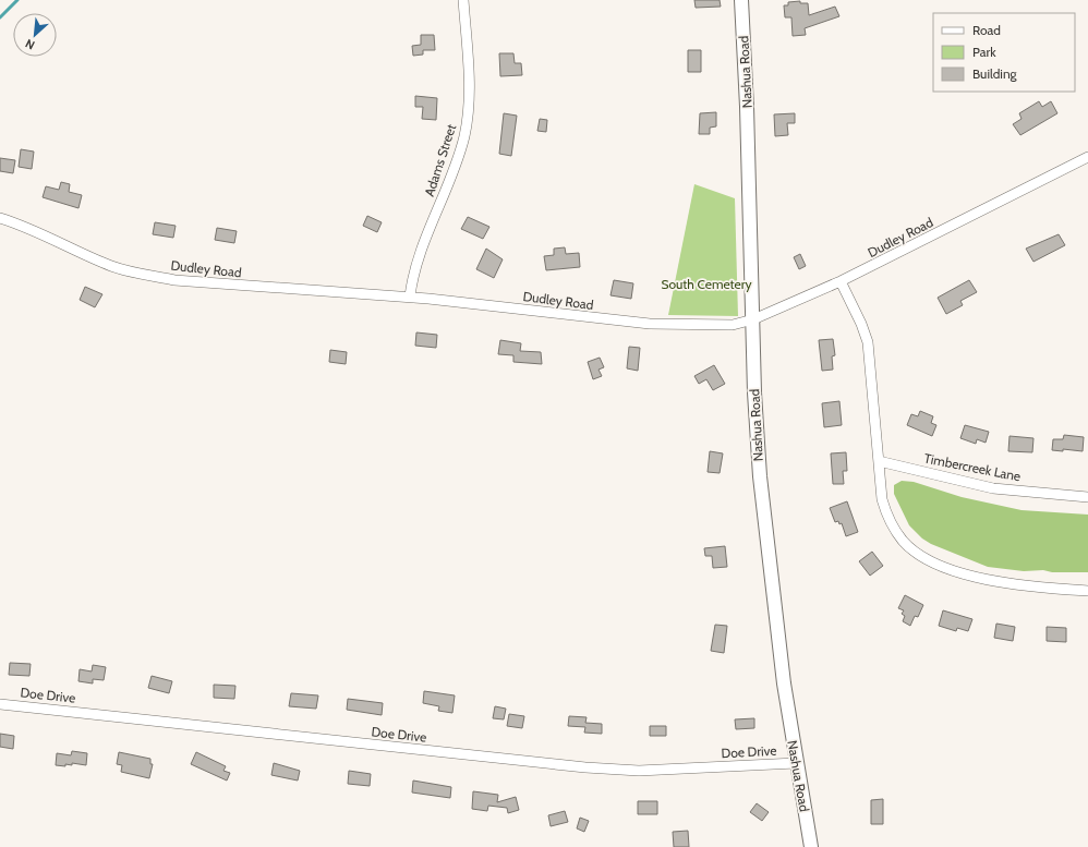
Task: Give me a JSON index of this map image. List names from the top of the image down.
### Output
{
  "streets": {
    "main road": ["Nashua Road"],
    "street": [
      "Adams Street",
      "Dudley Road",
      "Timbercreek Lane",
      "Doe Drive"
    ]
  },
  "crossings": [
    ["Nashua Road", "Dudley Road"],
    ["Nashua Road", "Doe Drive"],
    ["Adams Street", "Dudley Road"]
  ],
  "parks": ["South Cemetery"],
  "legend": ["Road", "Park", "Building"],
  "north": "bottom left"
}
